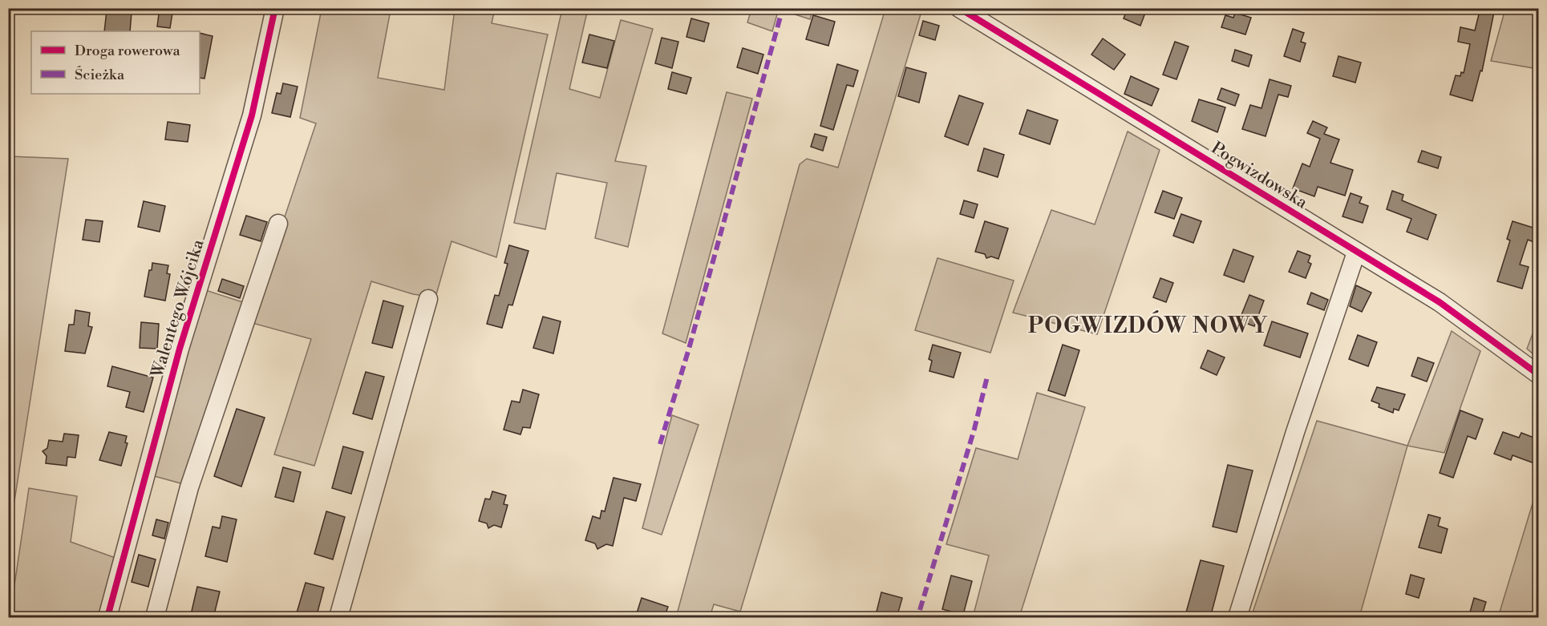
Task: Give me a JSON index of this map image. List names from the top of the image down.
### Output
{
  "streets": {
    "street": ["Pogwizdowska", "Walentego Wójcika"]
  },
  "districts": ["POGWIZDÓW NOWY"],
  "legend": ["Droga rowerowa", "Ścieżka"]
}
